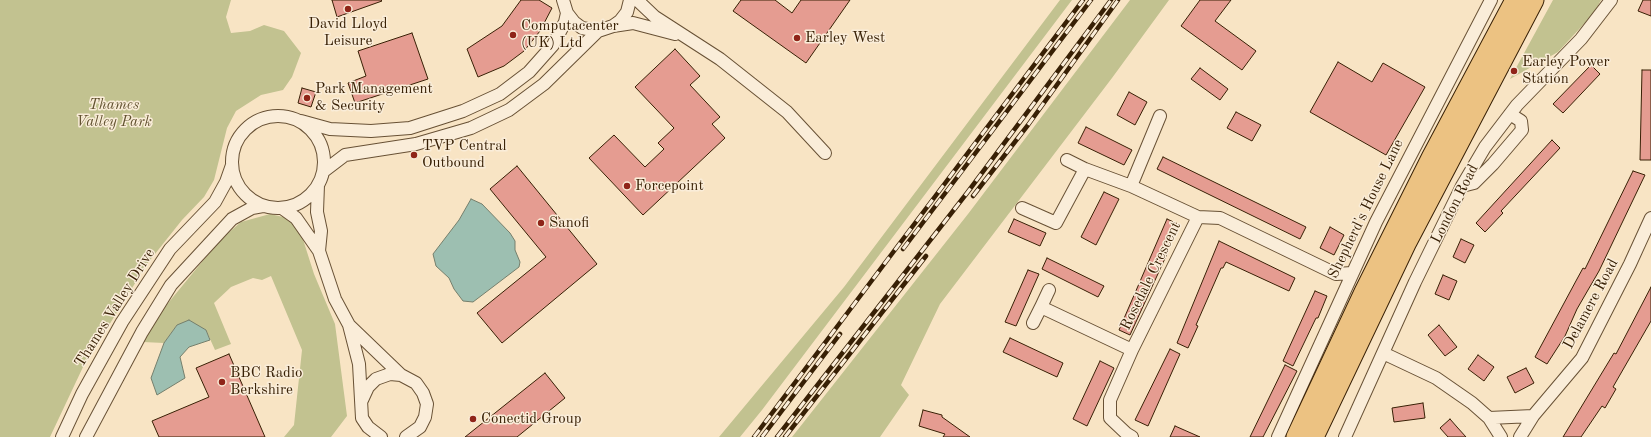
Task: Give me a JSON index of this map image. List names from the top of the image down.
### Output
{
  "streets": {
    "main road": ["London Road"],
    "street": [
      "Shepherd's House Lane",
      "Rosedale Crescent",
      "Delamere Road",
      "Thames Valley Drive"
    ]
  },
  "crossings": [
    ["Shepherd's House Lane", "Rosedale Crescent"]
  ],
  "parks": ["Thames Valley Park"],
  "places": [
    "David Lloyd Leisure",
    "Computacenter (UK) Ltd",
    "Earley West",
    "Earley Power Station",
    "Park Management & Security",
    "TVP Central Outbound",
    "Forcepoint",
    "Sanofi",
    "BBC Radio Berkshire",
    "Conectid Group"
  ]
}
